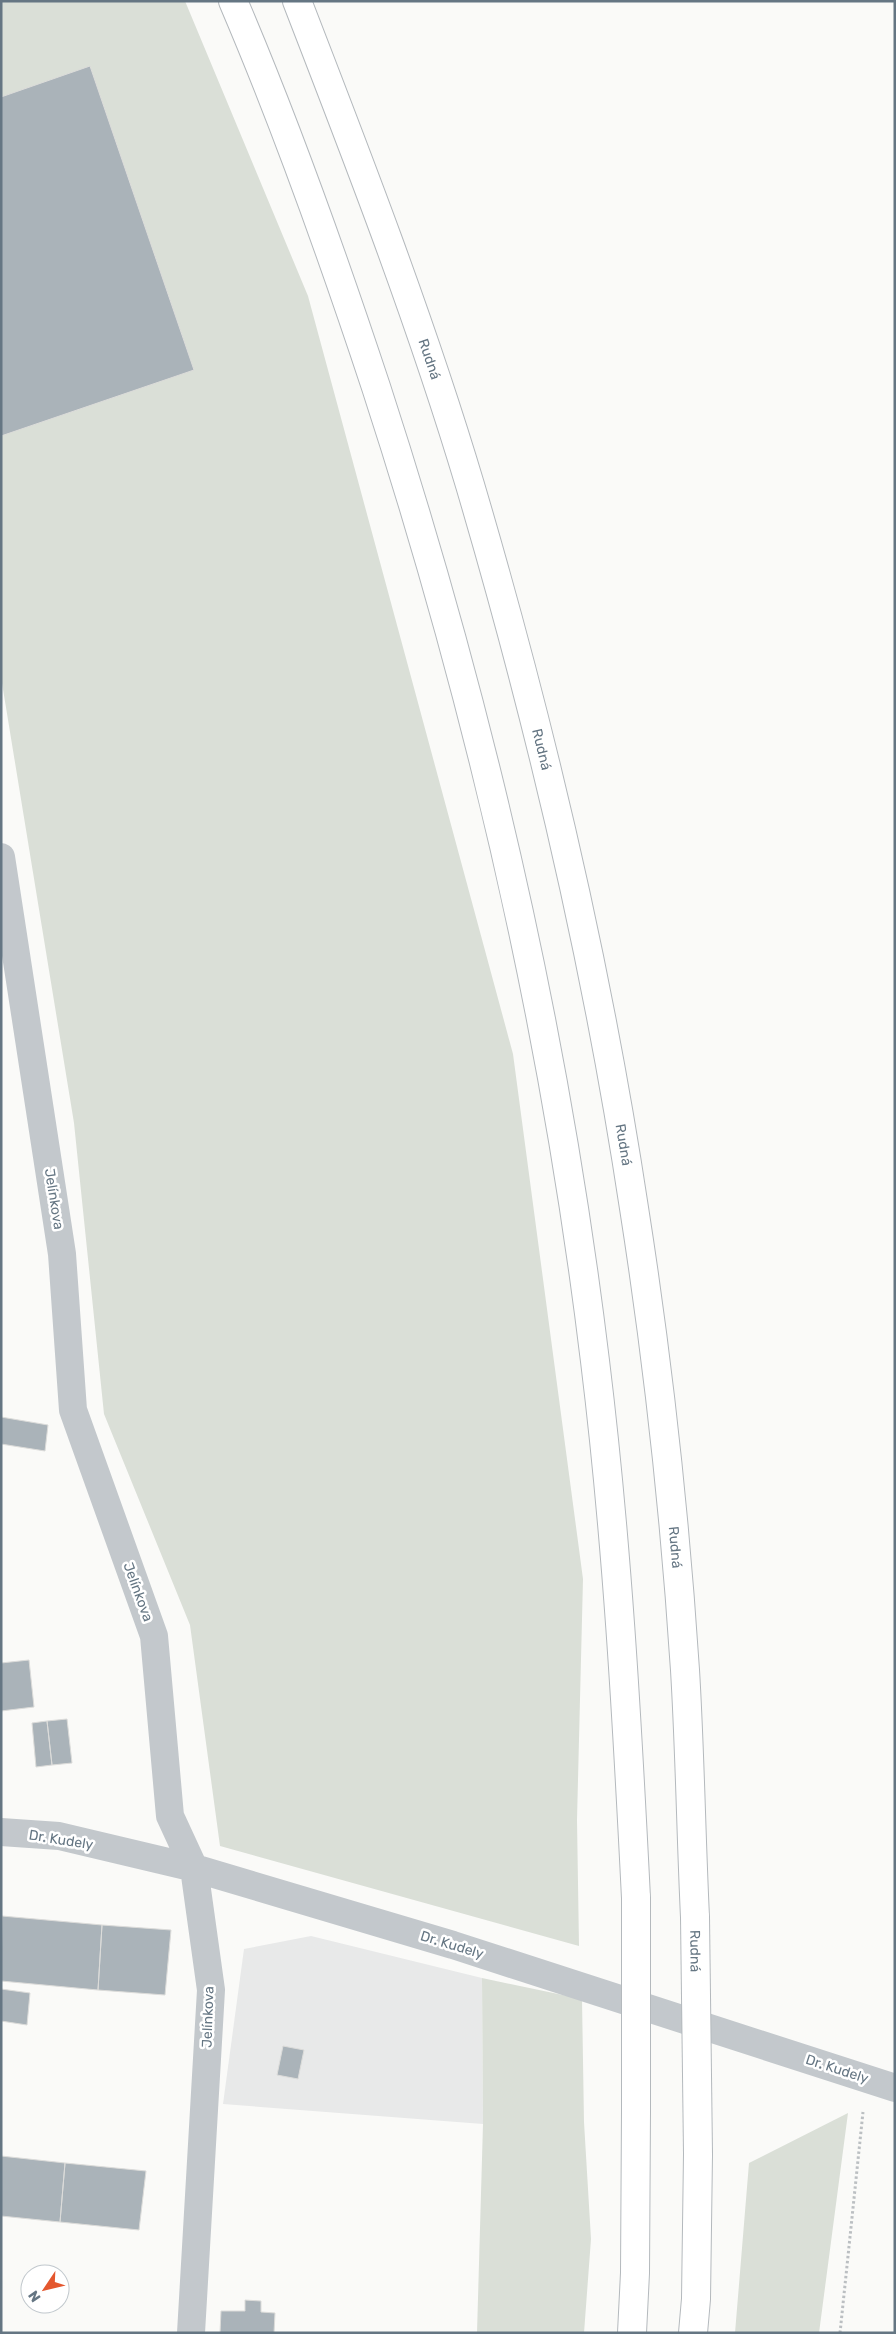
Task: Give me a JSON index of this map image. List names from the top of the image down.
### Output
{
  "streets": {
    "highway": ["Rudná"],
    "street": ["Jelínkova", "Dr. Kudely"]
  },
  "crossings": [
    ["Jelínkova", "Dr. Kudely"]
  ],
  "north": "bottom left"
}
